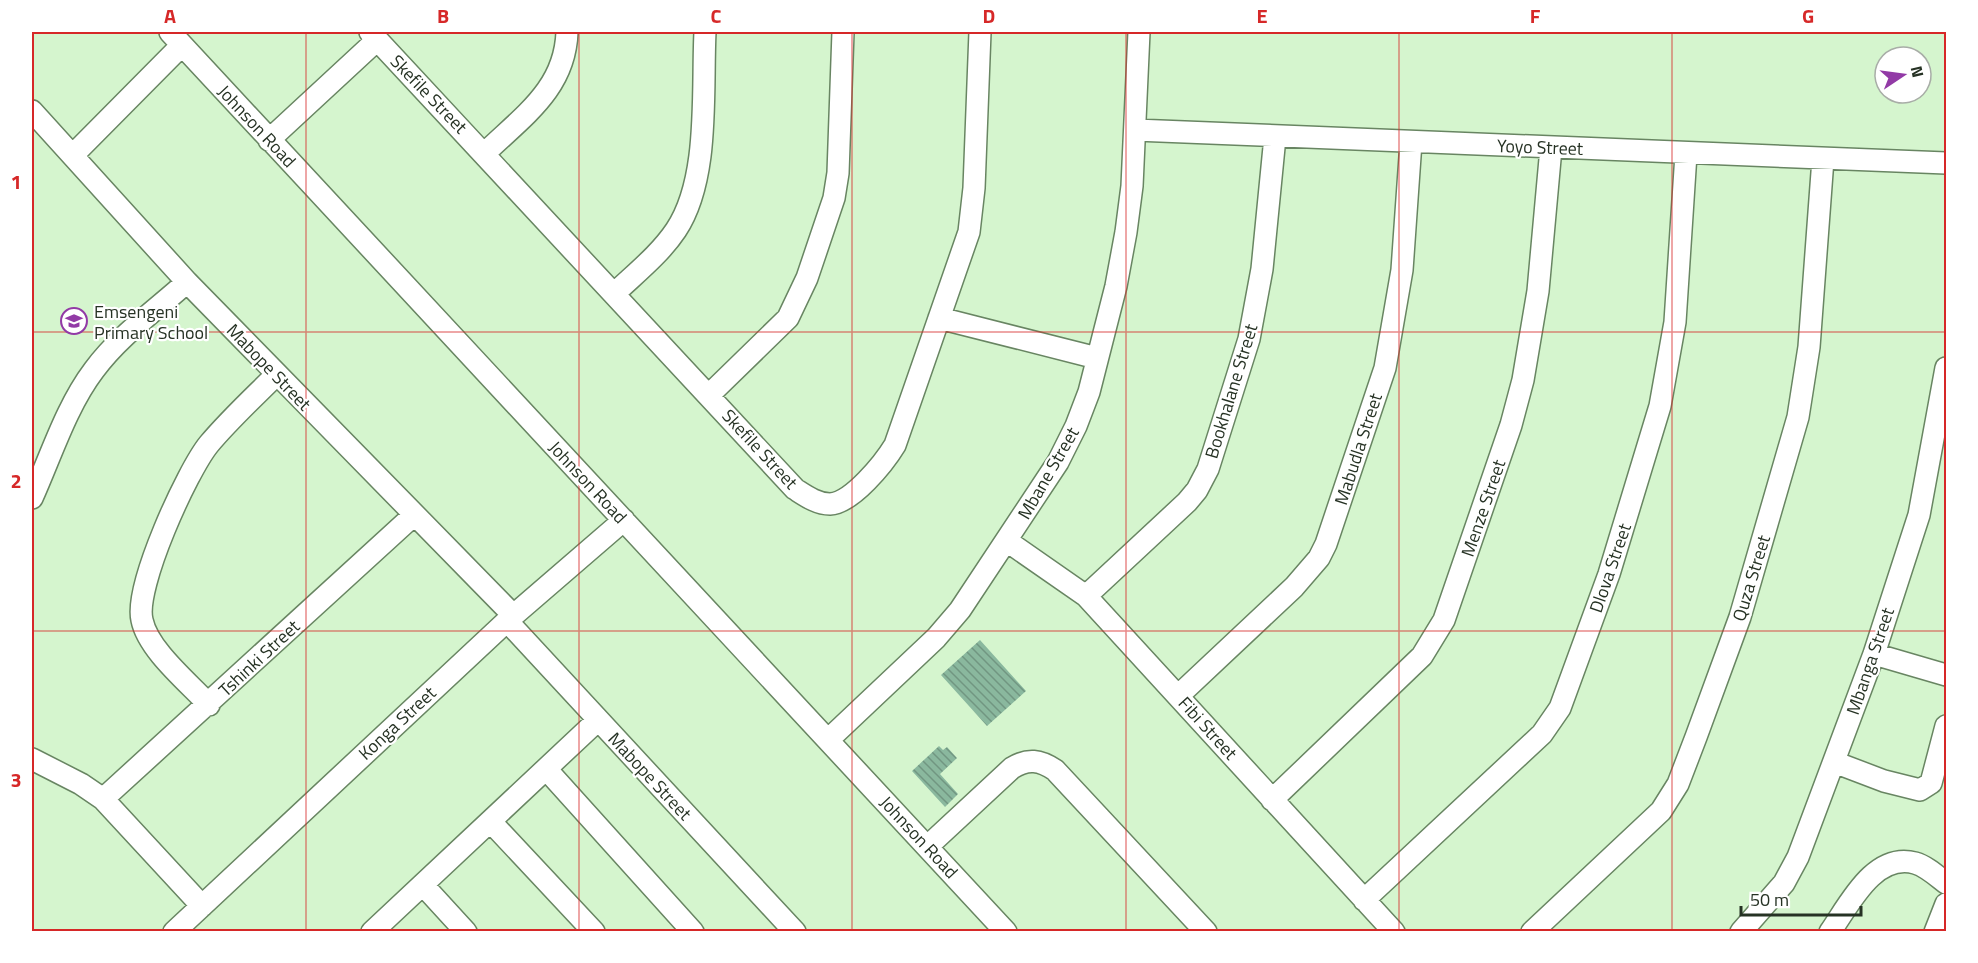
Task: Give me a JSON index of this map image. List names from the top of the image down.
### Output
{
  "streets": {
    "street": [
      "Skefile Street",
      "Johnson Road",
      "Yoyo Street",
      "Mabope Street",
      "Bookhalane Street",
      "Mabudla Street",
      "Mbane Street",
      "Menze Street",
      "Dlova Street",
      "Quza Street",
      "Tshinki Street",
      "Mbanga Street",
      "Konga Street",
      "Fibi Street"
    ]
  },
  "crossings": [
    ["Johnson Road", "Mbane Street"],
    ["Johnson Road", "Konga Street"],
    ["Yoyo Street", "Bookhalane Street"],
    ["Yoyo Street", "Mabudla Street"],
    ["Yoyo Street", "Mbane Street"],
    ["Yoyo Street", "Menze Street"],
    ["Yoyo Street", "Dlova Street"],
    ["Yoyo Street", "Quza Street"],
    ["Mabope Street", "Tshinki Street"],
    ["Mabope Street", "Konga Street"],
    ["Bookhalane Street", "Fibi Street"],
    ["Mabudla Street", "Fibi Street"],
    ["Mbane Street", "Fibi Street"],
    ["Menze Street", "Fibi Street"],
    ["Dlova Street", "Fibi Street"]
  ],
  "places": {
    "school or university": ["Emsengeni Primary School"]
  },
  "scale_bar": "50 m",
  "north": "right",
  "grid": {
    "columns": [
      "A",
      "B",
      "C",
      "D",
      "E",
      "F",
      "G"
    ],
    "rows": ["1", "2", "3"]
  }
}
